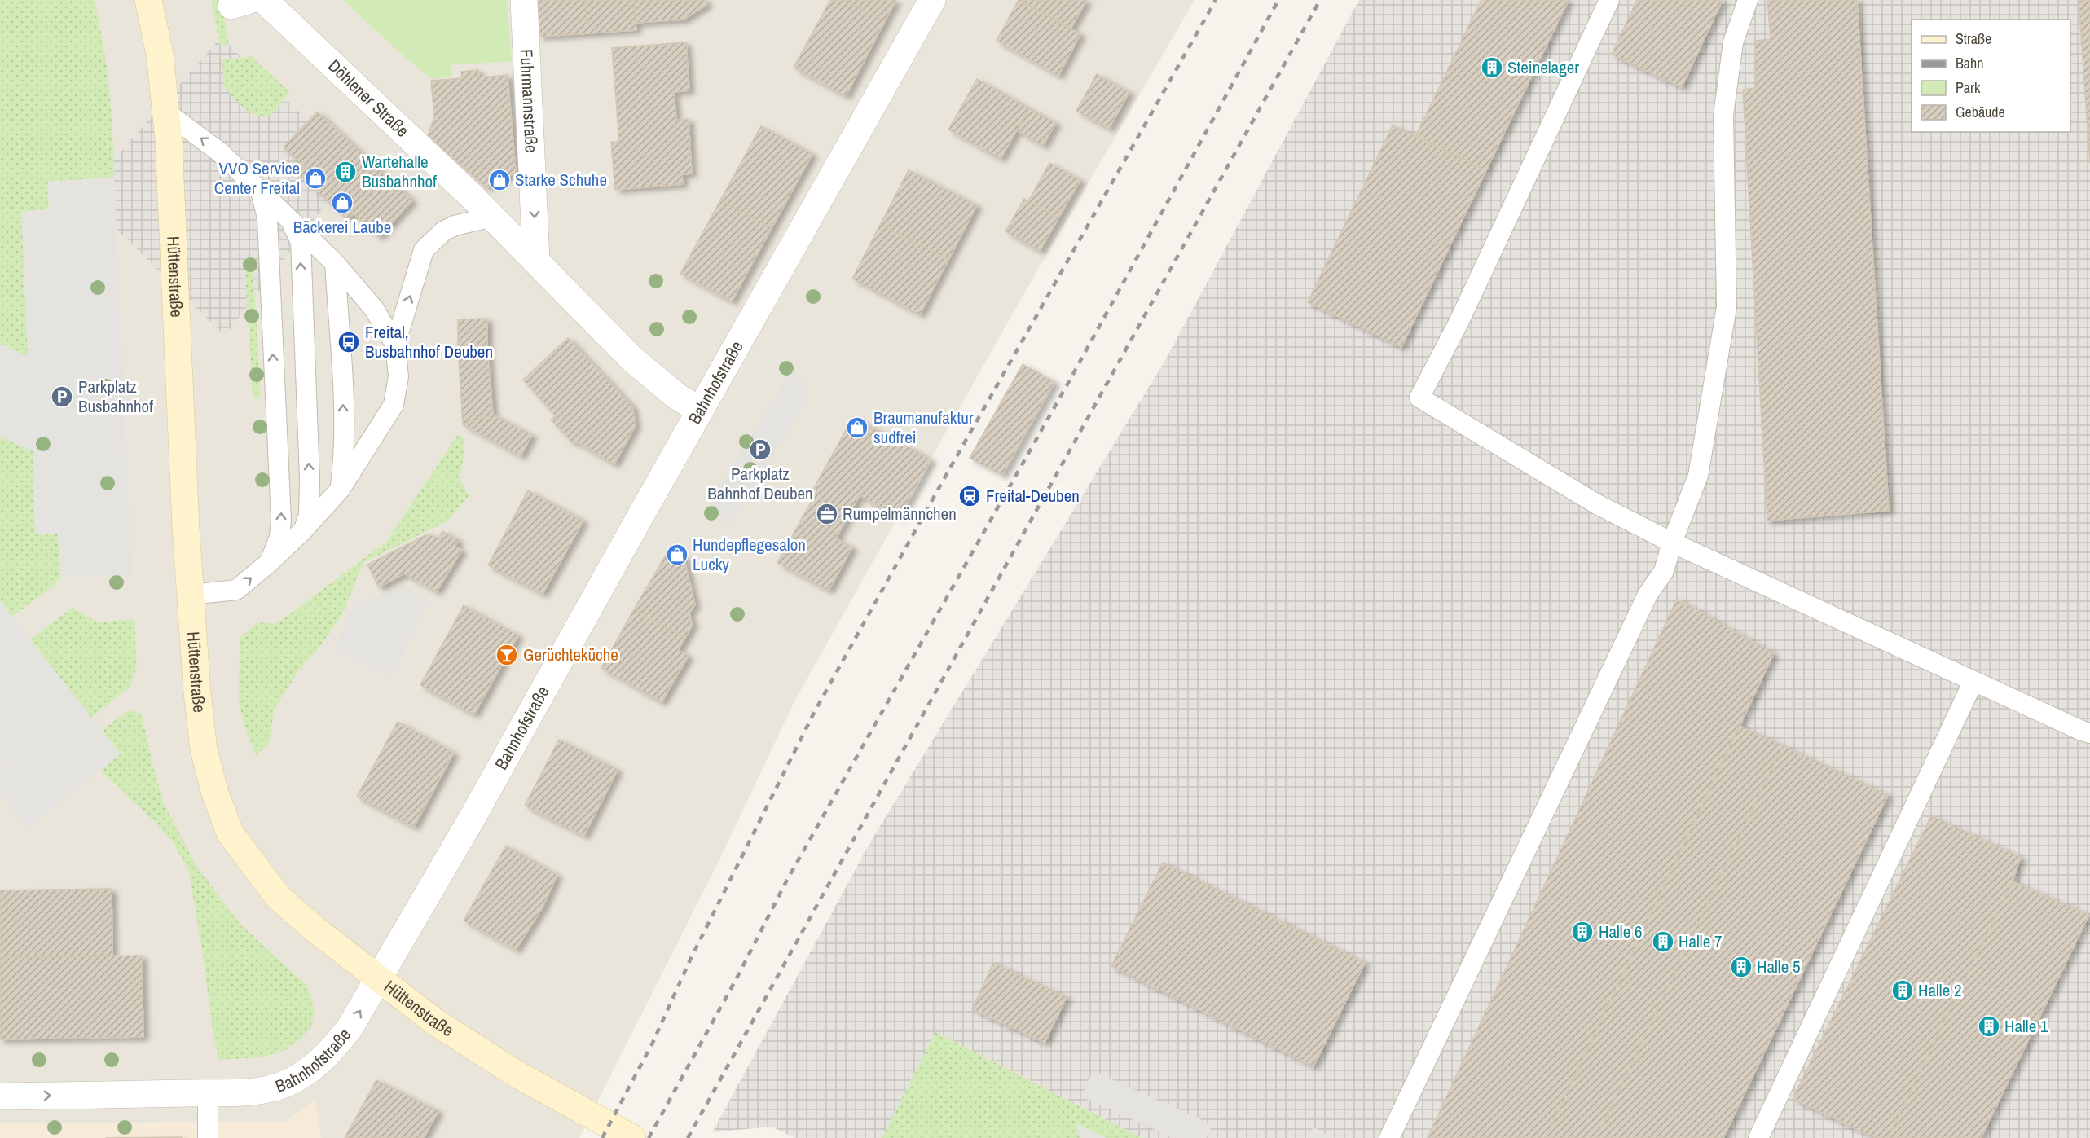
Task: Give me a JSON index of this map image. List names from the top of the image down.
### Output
{
  "streets": {
    "main road": ["Hüttenstraße"],
    "street": ["Döhlener Straße", "Fuhrmannstraße", "Bahnhofstraße"]
  },
  "crossings": [
    ["Döhlener Straße", "Fuhrmannstraße"],
    ["Döhlener Straße", "Bahnhofstraße"],
    ["Hüttenstraße", "Bahnhofstraße"]
  ],
  "one_way": ["Fuhrmannstraße"],
  "places": {
    "building": [
      "Steinelager",
      "Wartehalle Busbahnhof",
      "Halle 6",
      "Halle 7",
      "Halle 5",
      "Halle 2",
      "Halle 1"
    ],
    "shop": [
      "VVO Service Center Freital",
      "Starke Schuhe",
      "Bäckerei Laube",
      "Braumanufaktur sudfrei",
      "Hundepflegesalon Lucky"
    ],
    "bus stop": ["Freital, Busbahnhof Deuben"],
    "parking": ["Parkplatz Busbahnhof", "Parkplatz Bahnhof Deuben"],
    "station": ["Freital-Deuben"],
    "office": ["Rumpelmännchen"],
    "bar": ["Gerüchteküche"]
  },
  "legend": [
    "Straße",
    "Bahn",
    "Park",
    "Gebäude"
  ]
}
